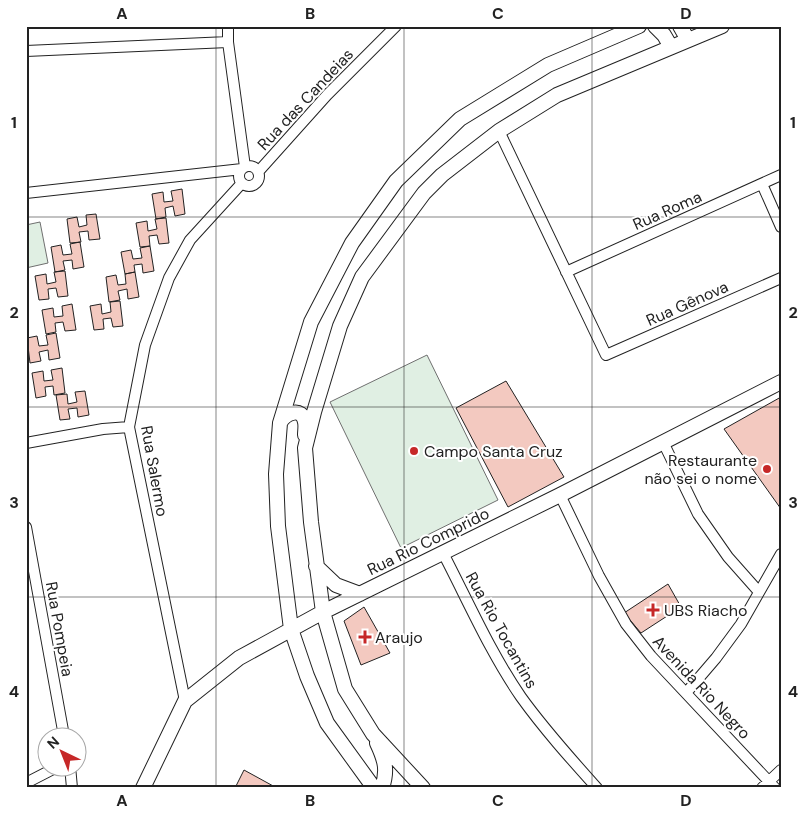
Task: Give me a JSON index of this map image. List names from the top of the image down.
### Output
{
  "streets": {
    "street": [
      "Rua das Candeias",
      "Rua Roma",
      "Rua Gênova",
      "Rua Salermo",
      "Rua Rio Comprido",
      "Rua Pompeia",
      "Rua Rio Tocantins",
      "Avenida Rio Negro"
    ]
  },
  "crossings": [
    ["Rua das Candeias", "Rua Salermo"],
    ["Rua Roma", "Rua Gênova"],
    ["Rua Salermo", "Rua Rio Comprido"],
    ["Rua Rio Comprido", "Rua Rio Tocantins"],
    ["Rua Rio Comprido", "Avenida Rio Negro"]
  ],
  "places": {
    "other": ["Campo Santa Cruz", "Restaurante não sei o nome"],
    "health": ["UBS Riacho", "Araujo"]
  },
  "north": "top left",
  "grid": {
    "columns": [
      "A",
      "B",
      "C",
      "D"
    ],
    "rows": [
      "1",
      "2",
      "3",
      "4"
    ]
  }
}
